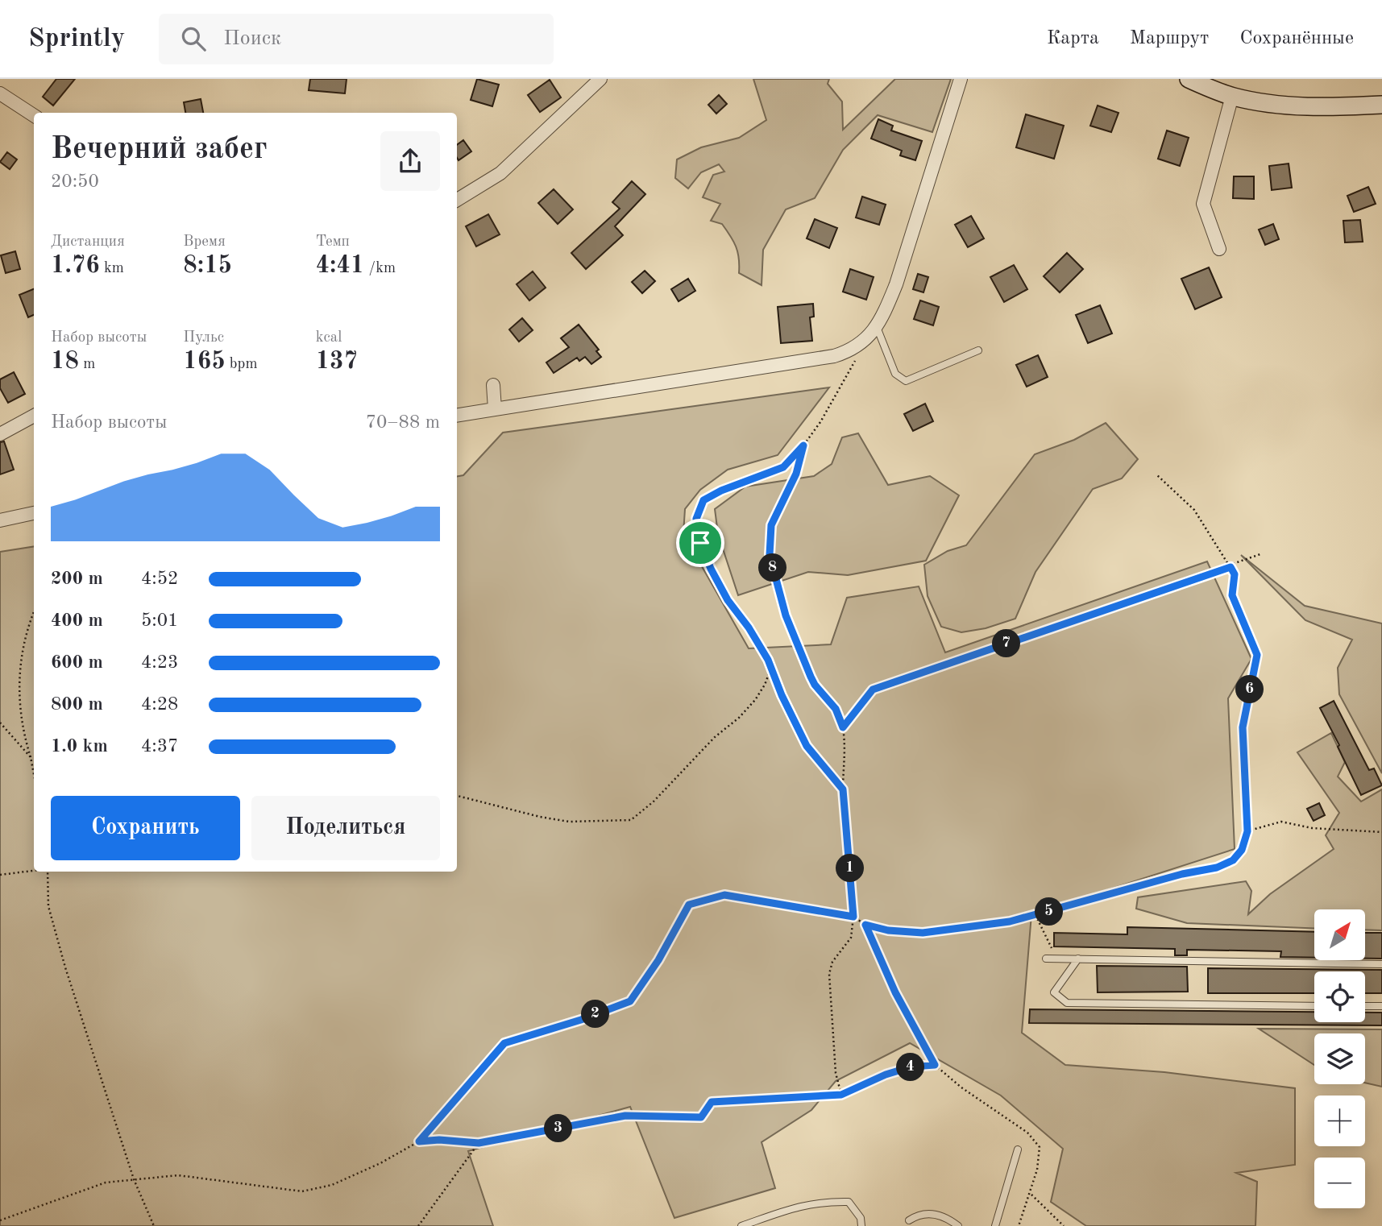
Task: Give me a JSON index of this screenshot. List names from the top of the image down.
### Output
{
  "north": "top right",
  "page": {
    "header": "Sprintly",
    "search": "Поиск",
    "nav": ["Карта", "Маршрут", "Сохранённые"],
    "heading": ["Вечерний забег", "20:50"],
    "stats": [
      ["Дистанция", "1.76 km"],
      ["Время", "8:15"],
      ["Темп", "4:41 /km"],
      ["Набор высоты", "18 m"],
      ["Пульс", "165 bpm"],
      ["kcal", "137"]
    ],
    "chart": ["Набор высоты", "70–88 m"],
    "pins": [
      "8",
      "7",
      "6",
      "1",
      "5",
      "2",
      "4",
      "3"
    ],
    "list": [
      {
        "name": "200 m",
        "note": "4:52"
      },
      {
        "name": "400 m",
        "note": "5:01"
      },
      {
        "name": "600 m",
        "note": "4:23"
      },
      {
        "name": "800 m",
        "note": "4:28"
      },
      {
        "name": "1.0 km",
        "note": "4:37"
      }
    ],
    "buttons": ["Сохранить", "Поделиться"],
    "map_buttons": ["+", "−"]
  }
}
